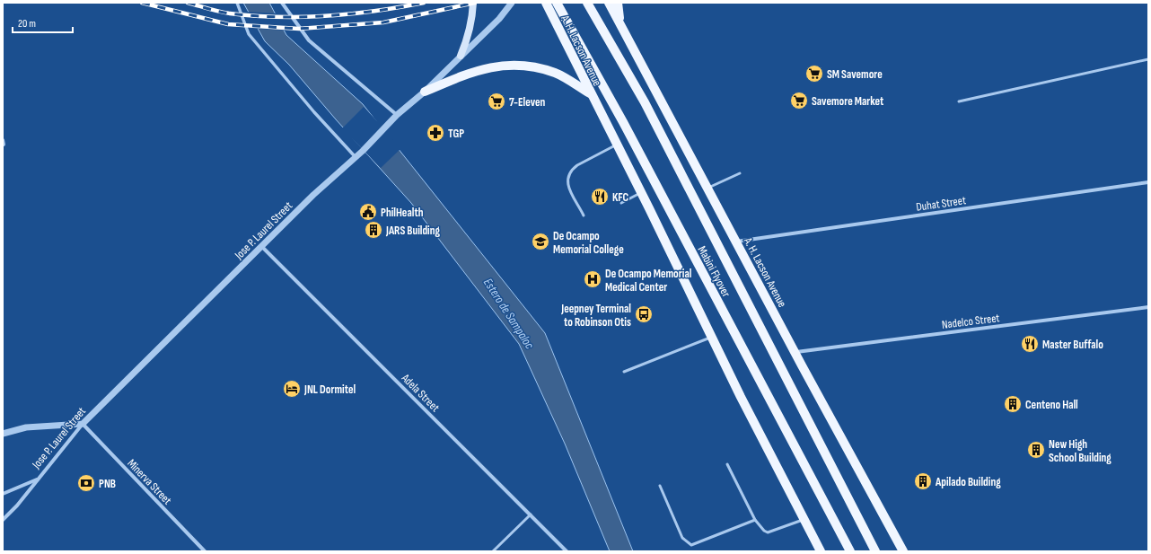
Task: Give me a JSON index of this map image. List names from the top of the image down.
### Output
{
  "streets": {
    "main road": ["A. H. Lacson Avenue", "Mabini Flyover"],
    "street": [
      "Duhat Street",
      "Jose P. Laurel Street",
      "Nadelco Street",
      "Adela Street",
      "Minerva Street"
    ]
  },
  "crossings": [
    ["A. H. Lacson Avenue", "Duhat Street"],
    ["A. H. Lacson Avenue", "Nadelco Street"],
    ["Jose P. Laurel Street", "Adela Street"],
    ["Jose P. Laurel Street", "Minerva Street"]
  ],
  "water": ["Estero de Sampaloc"],
  "places": {
    "supermarket": ["SM Savemore", "Savemore Market", "7-Eleven"],
    "pharmacy": ["TGP"],
    "restaurant": ["KFC", "Master Buffalo"],
    "public building": ["PhilHealth"],
    "building": [
      "JARS Building",
      "Centeno Hall",
      "New High School Building",
      "Apilado Building"
    ],
    "school or university": ["De Ocampo Memorial College"],
    "hospital": ["De Ocampo Memorial Medical Center"],
    "bus stop": ["Jeepney Terminal to Robinson Otis"],
    "hotel": ["JNL Dormitel"],
    "bank": ["PNB"]
  },
  "scale_bar": "20 m"
}
